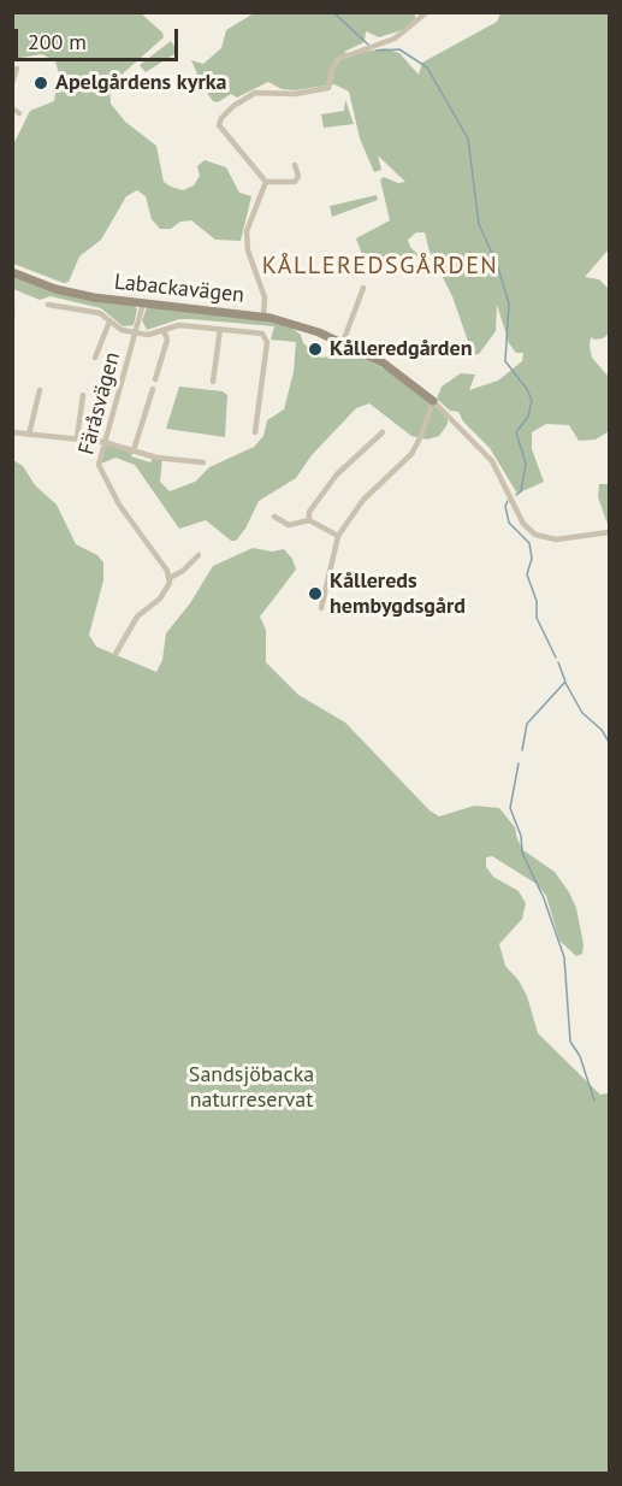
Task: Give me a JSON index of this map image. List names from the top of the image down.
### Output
{
  "streets": {
    "street": ["Labackavägen", "Färåsvägen"]
  },
  "crossings": [
    ["Labackavägen", "Färåsvägen"]
  ],
  "districts": ["KÅLLEREDSGÅRDEN"],
  "parks": ["Sandsjöbacka naturreservat"],
  "places": ["Apelgårdens kyrka", "Kålleredgården", "Kållereds hembygdsgård"],
  "scale_bar": "200 m"
}
